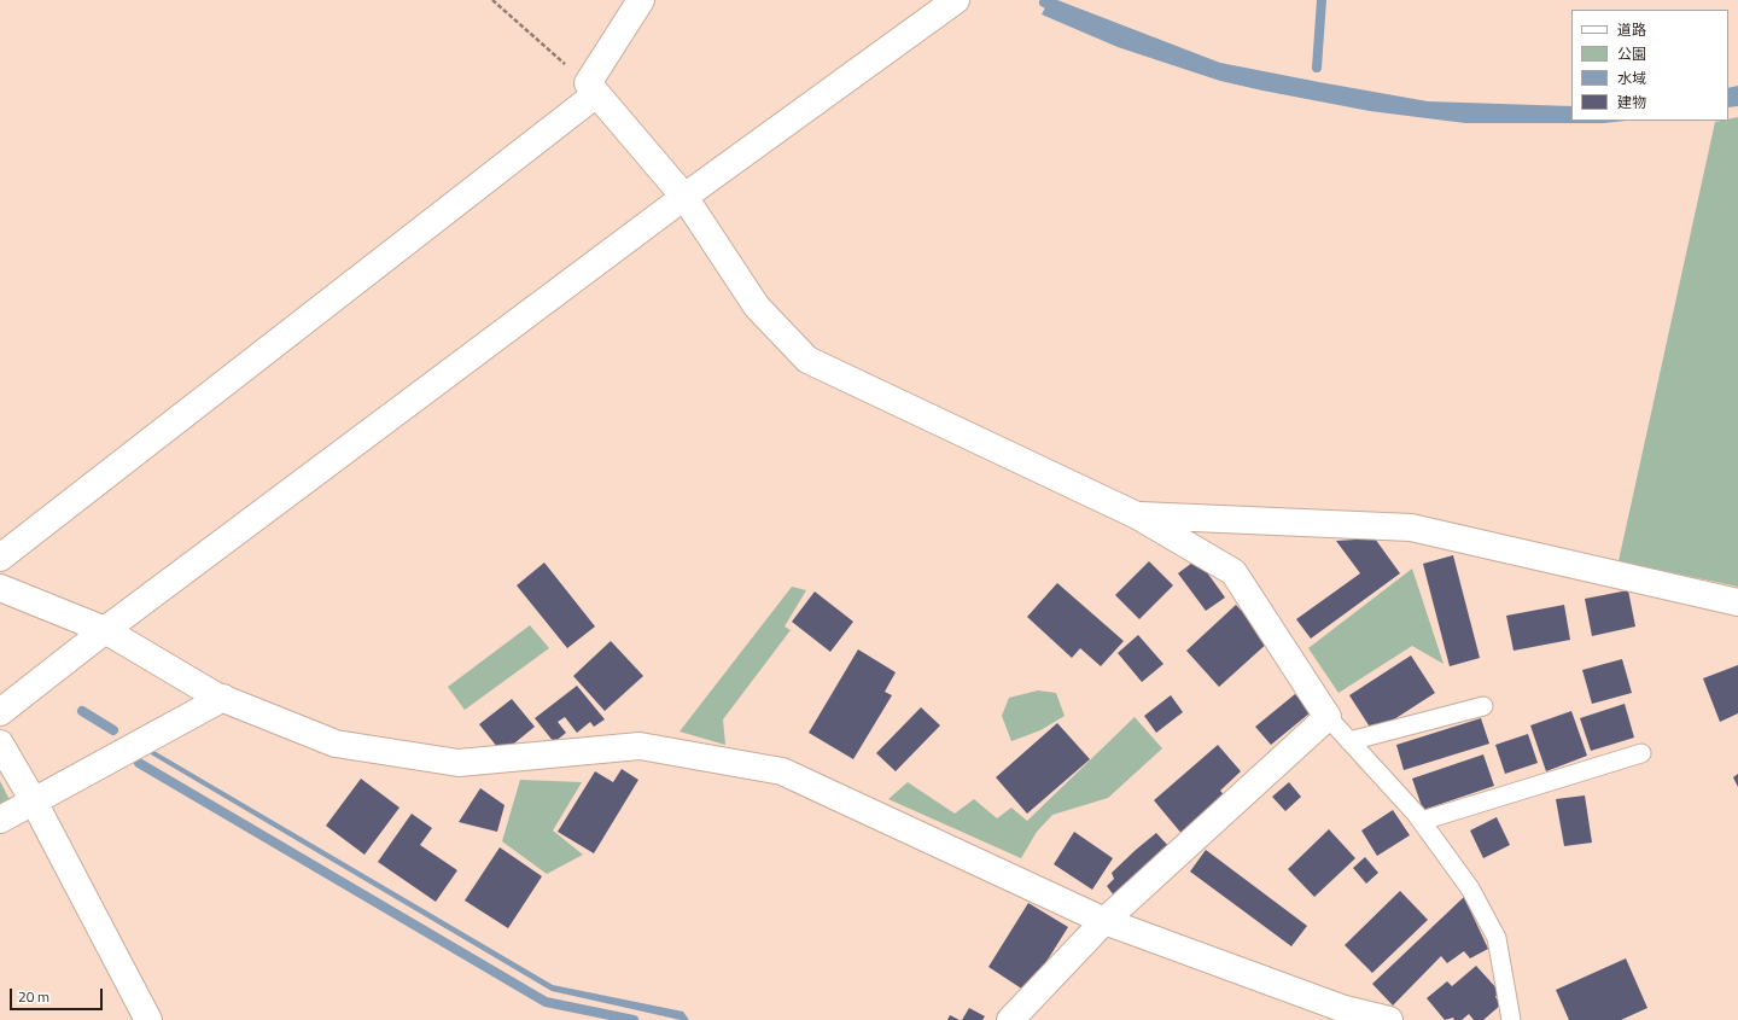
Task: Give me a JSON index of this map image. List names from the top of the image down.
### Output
{
  "legend": [
    "道路",
    "公園",
    "水域",
    "建物"
  ],
  "scale_bar": "20 m"
}
